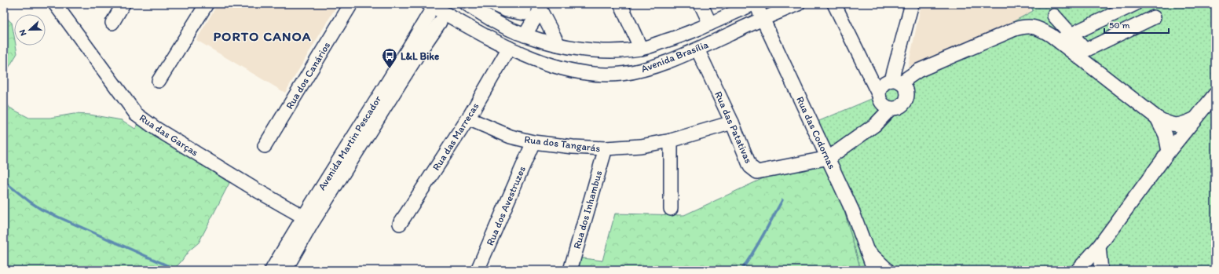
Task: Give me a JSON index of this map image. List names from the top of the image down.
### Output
{
  "streets": {
    "street": [
      "Avenida Brasília",
      "Rua dos Canários",
      "Rua das Patativas",
      "Rua das Codornas",
      "Rua das Garças",
      "Rua das Marrecas",
      "Avenida Martin Pescador",
      "Rua dos Tangarás",
      "Rua dos Avestruzes",
      "Rua dos Inhambus"
    ]
  },
  "crossings": [
    ["Avenida Brasília", "Rua das Patativas"],
    ["Avenida Brasília", "Rua das Codornas"],
    ["Avenida Brasília", "Rua das Marrecas"],
    ["Avenida Brasília", "Avenida Martin Pescador"],
    ["Rua das Patativas", "Rua das Codornas"],
    ["Rua das Patativas", "Rua dos Tangarás"],
    ["Rua das Garças", "Avenida Martin Pescador"],
    ["Rua das Marrecas", "Rua dos Tangarás"],
    ["Rua dos Tangarás", "Rua dos Avestruzes"],
    ["Rua dos Tangarás", "Rua dos Inhambus"]
  ],
  "districts": ["PORTO CANOA"],
  "places": {
    "bus stop": ["L&L Bike"]
  },
  "scale_bar": "50 m",
  "north": "left"
}
